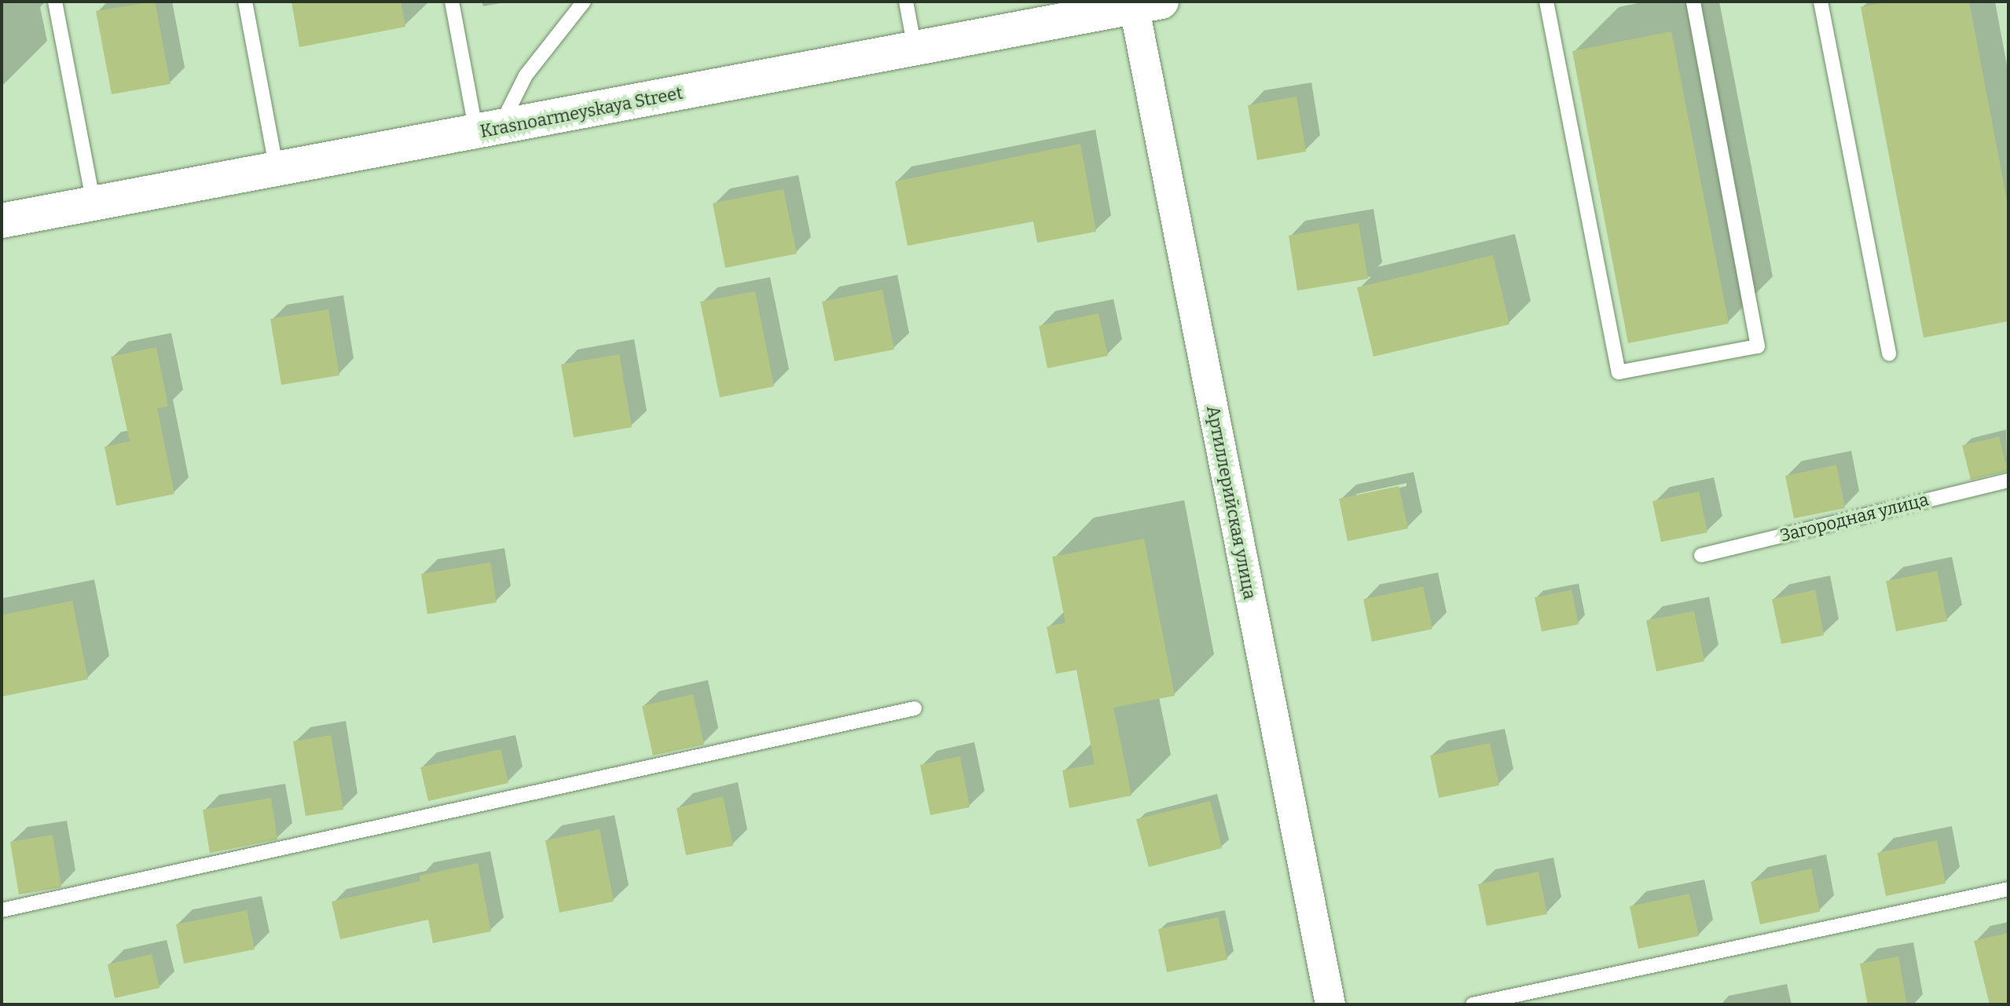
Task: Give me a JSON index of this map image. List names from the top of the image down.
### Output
{
  "streets": {
    "main road": ["Krasnoarmeyskaya Street"],
    "street": ["Артиллерийская улица"],
    "lane": ["Загородная улица"]
  },
  "crossings": [
    ["Krasnoarmeyskaya Street", "Артиллерийская улица"]
  ]
}
